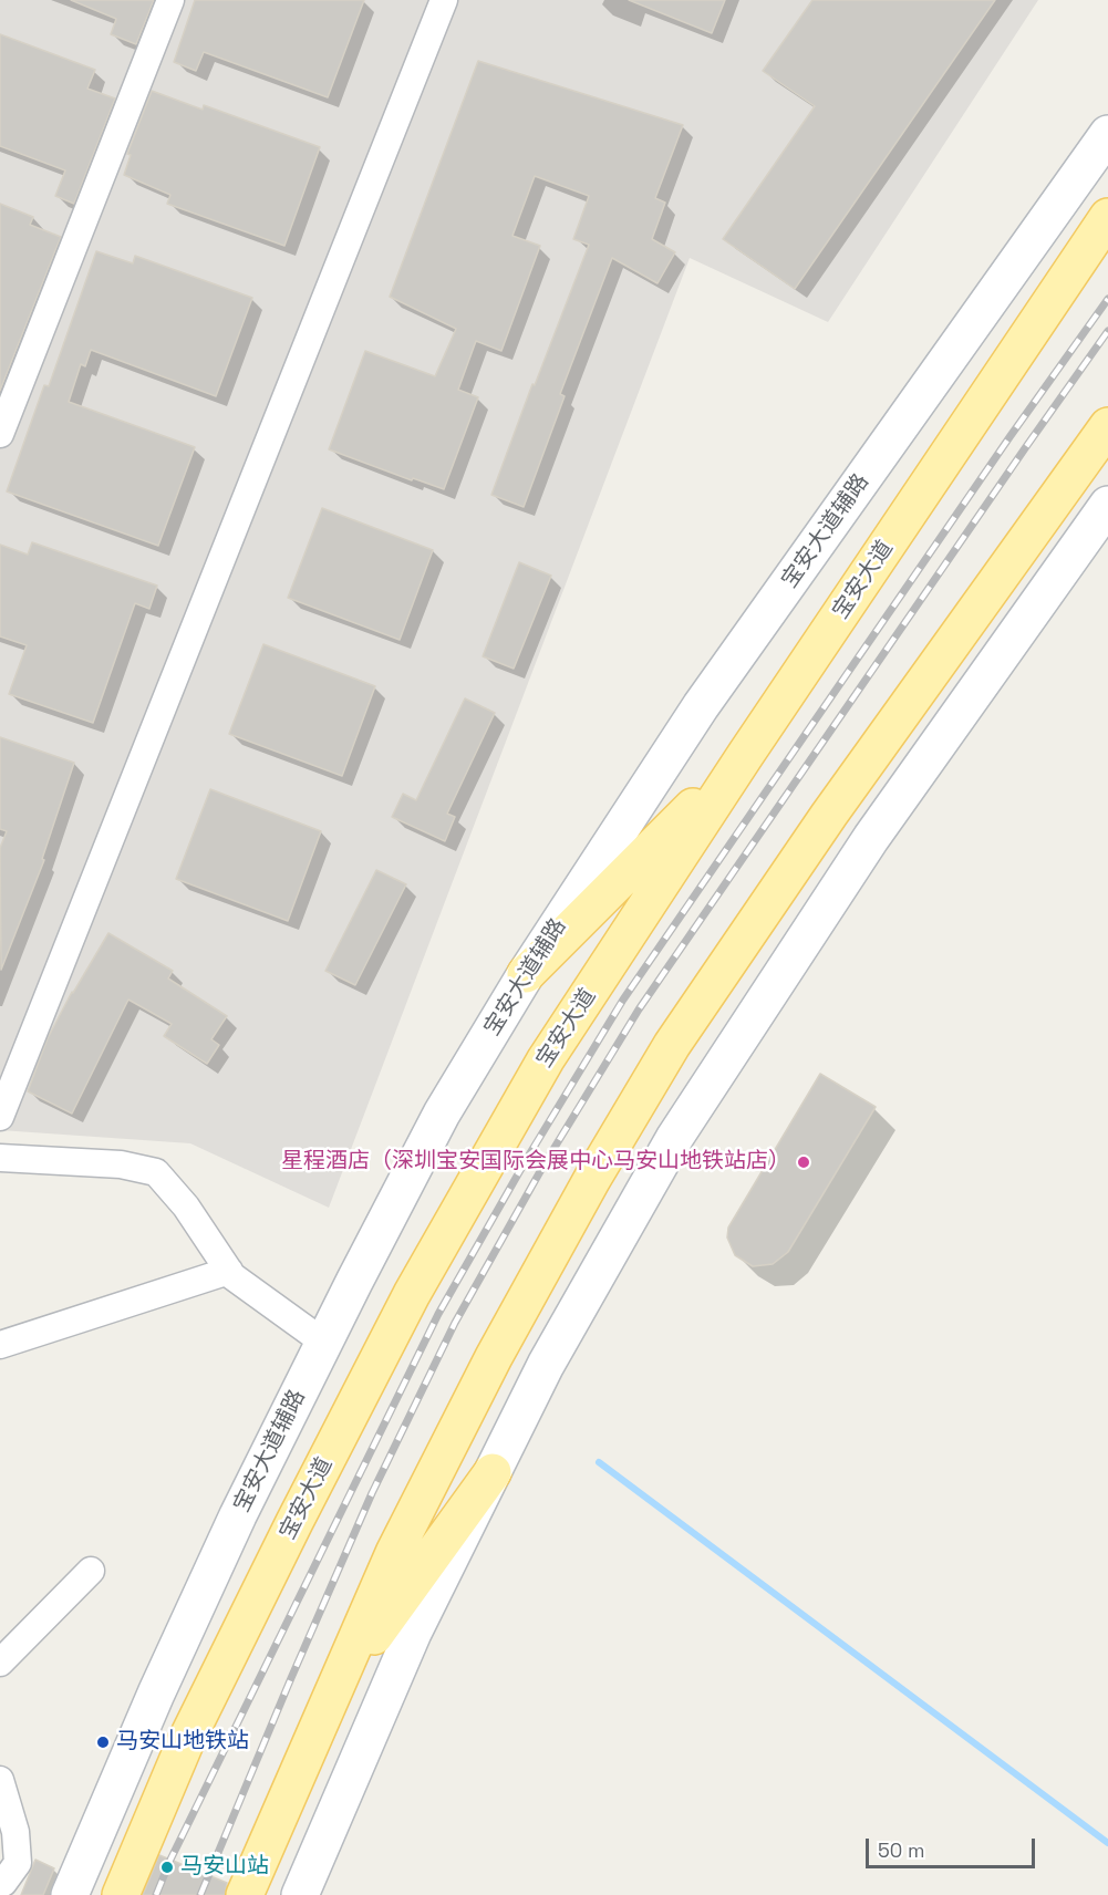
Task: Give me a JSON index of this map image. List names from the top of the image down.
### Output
{
  "streets": {
    "main road": ["宝安大道辅路", "宝安大道"]
  },
  "places": ["星程酒店（深圳宝安国际会展中心马安山地铁站店）", "马安山地铁站", "马安山站"],
  "scale_bar": "50 m"
}
